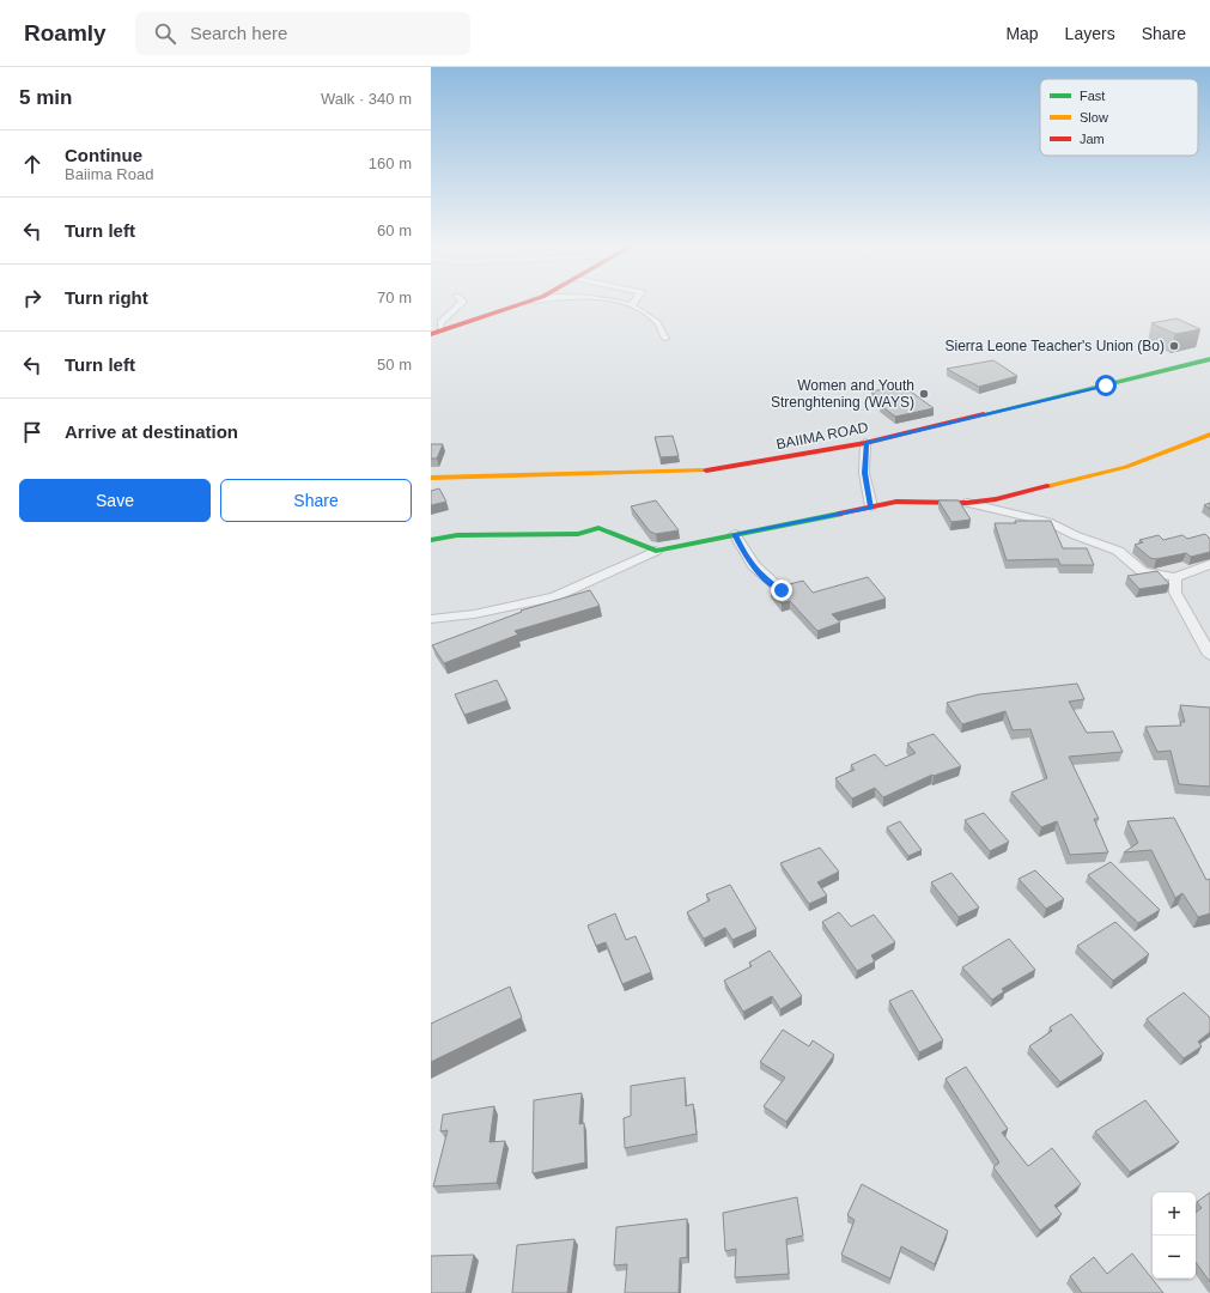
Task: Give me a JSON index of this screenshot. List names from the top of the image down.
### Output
{
  "streets": {
    "street": ["BAIIMA ROAD"]
  },
  "places": ["Sierra Leone Teacher's Union (Bo)", "Women and Youth Strenghtening (WAYS)"],
  "legend": ["Fast", "Slow", "Jam"],
  "page": {
    "header": "Roamly",
    "search": "Search here",
    "nav": ["Map", "Layers", "Share"],
    "heading": ["5 min", "Walk · 340 m"],
    "list": [
      ["Continue", "Baiima Road", "160 m"],
      ["Turn left", "60 m"],
      ["Turn right", "70 m"],
      ["Turn left", "50 m"],
      "Arrive at destination"
    ],
    "buttons": ["Save", "Share"],
    "map_buttons": ["+", "−"]
  }
}
